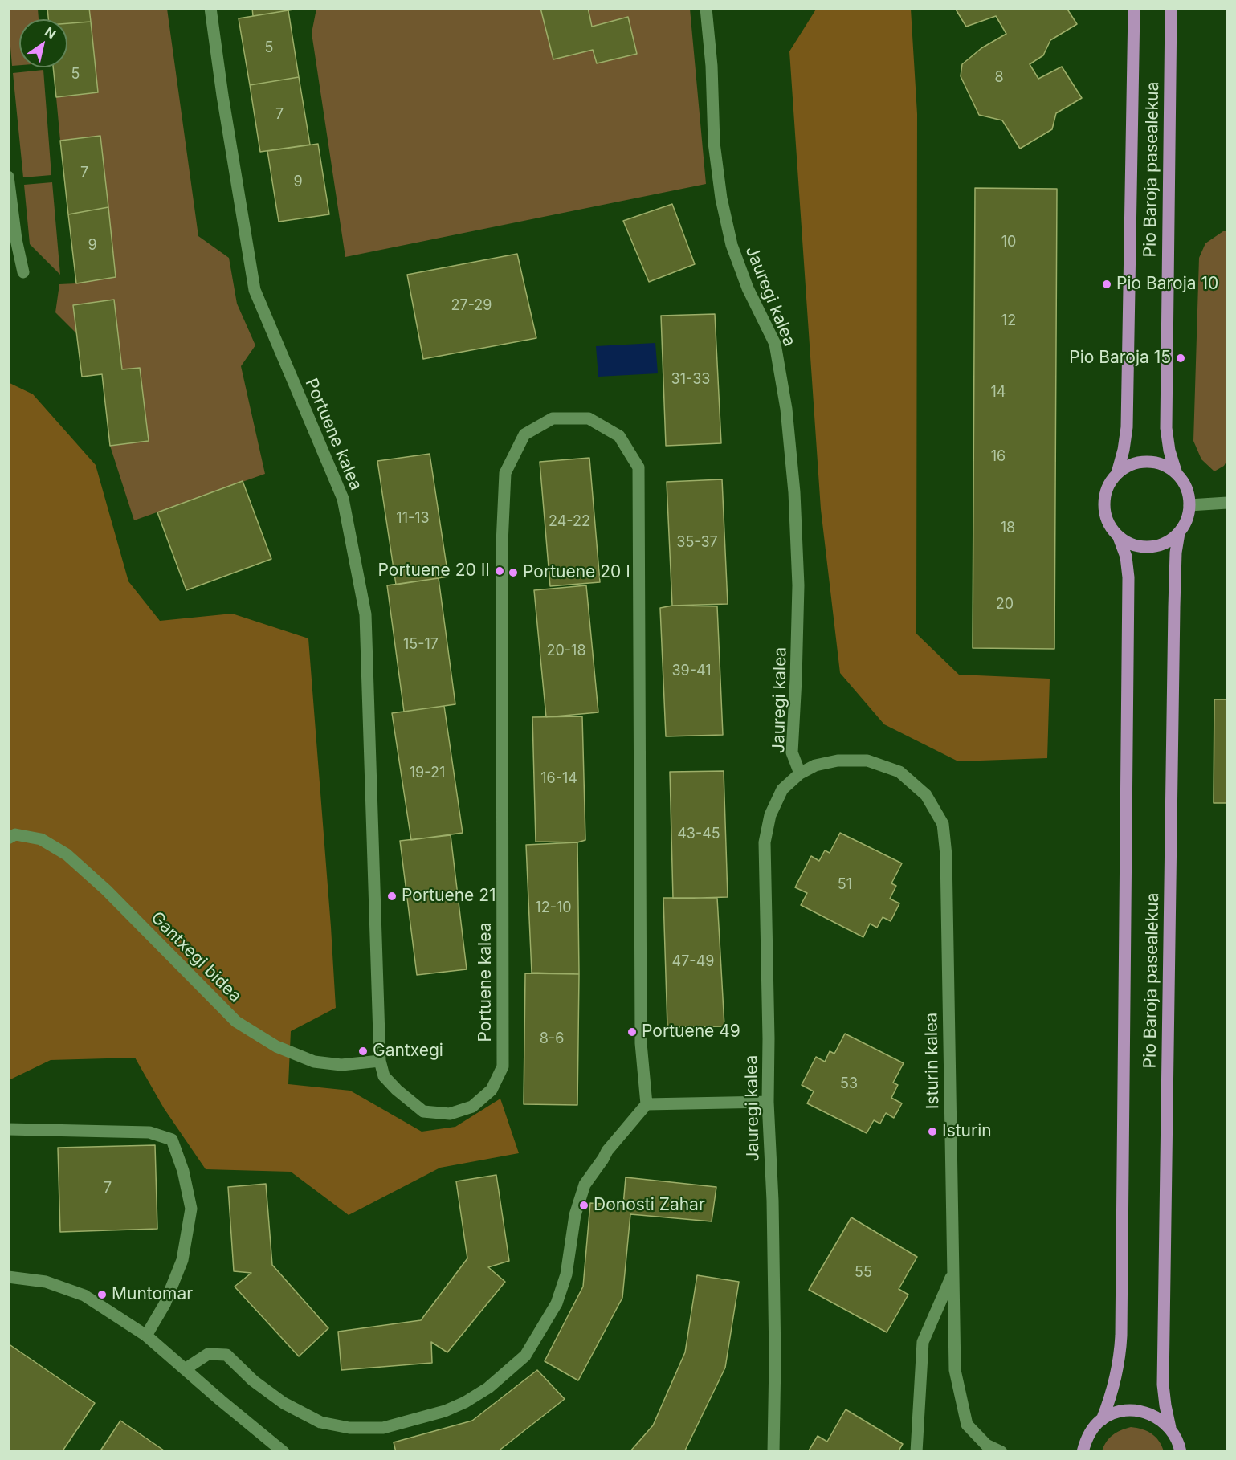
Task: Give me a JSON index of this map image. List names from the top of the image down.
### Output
{
  "streets": {
    "main road": ["Pio Baroja pasealekua"],
    "street": [
      "Jauregi kalea",
      "Portuene kalea",
      "Gantxegi bidea",
      "Isturin kalea"
    ]
  },
  "crossings": [
    ["Jauregi kalea", "Isturin kalea"],
    ["Portuene kalea", "Gantxegi bidea"]
  ],
  "places": [
    "Pio Baroja 10",
    "Pio Baroja 15",
    "Portuene 20 II",
    "Portuene 20 I",
    "Portuene 21",
    "Portuene 49",
    "Gantxegi",
    "Isturin",
    "Donosti Zahar",
    "Muntomar"
  ],
  "house_numbers": [
    "5",
    "5",
    "8",
    "7",
    "7",
    "9",
    "10",
    "9",
    "27-29",
    "12",
    "31-33",
    "14",
    "16",
    "11-13",
    "24-22",
    "18",
    "35-37",
    "20",
    "15-17",
    "20-18",
    "39-41",
    "19-21",
    "16-14",
    "43-45",
    "51",
    "12-10",
    "47-49",
    "8-6",
    "53",
    "7",
    "55"
  ],
  "north": "top right"
}
